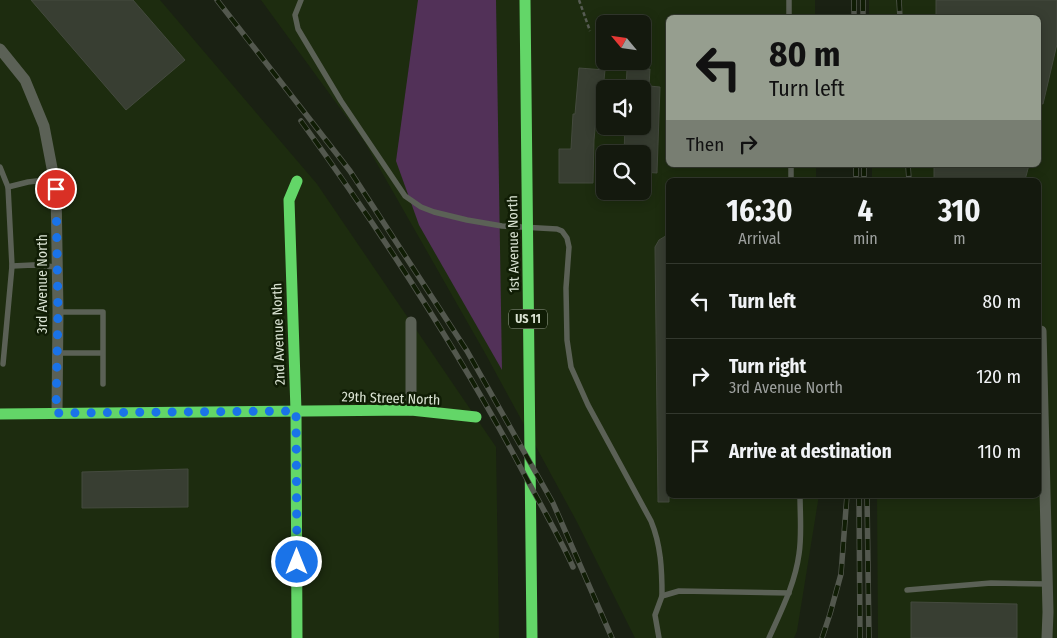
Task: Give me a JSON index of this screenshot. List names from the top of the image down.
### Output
{
  "streets": {
    "street": [
      "1st Avenue North",
      "3rd Avenue North",
      "US 11",
      "2nd Avenue North",
      "29th Street North"
    ]
  },
  "crossings": [
    ["3rd Avenue North", "29th Street North"],
    ["2nd Avenue North", "29th Street North"]
  ],
  "north": "top left",
  "page": {
    "turn": ["80 m", "Turn left"],
    "then": "Then",
    "eta": [
      "16:30",
      "Arrival",
      "4",
      "min",
      "310",
      "m"
    ],
    "list": [
      {
        "name": "Turn left",
        "value": "80 m"
      },
      {
        "name": "Turn right",
        "note": "3rd Avenue North",
        "value": "120 m"
      },
      {
        "name": "Arrive at destination",
        "value": "110 m"
      }
    ]
  }
}
